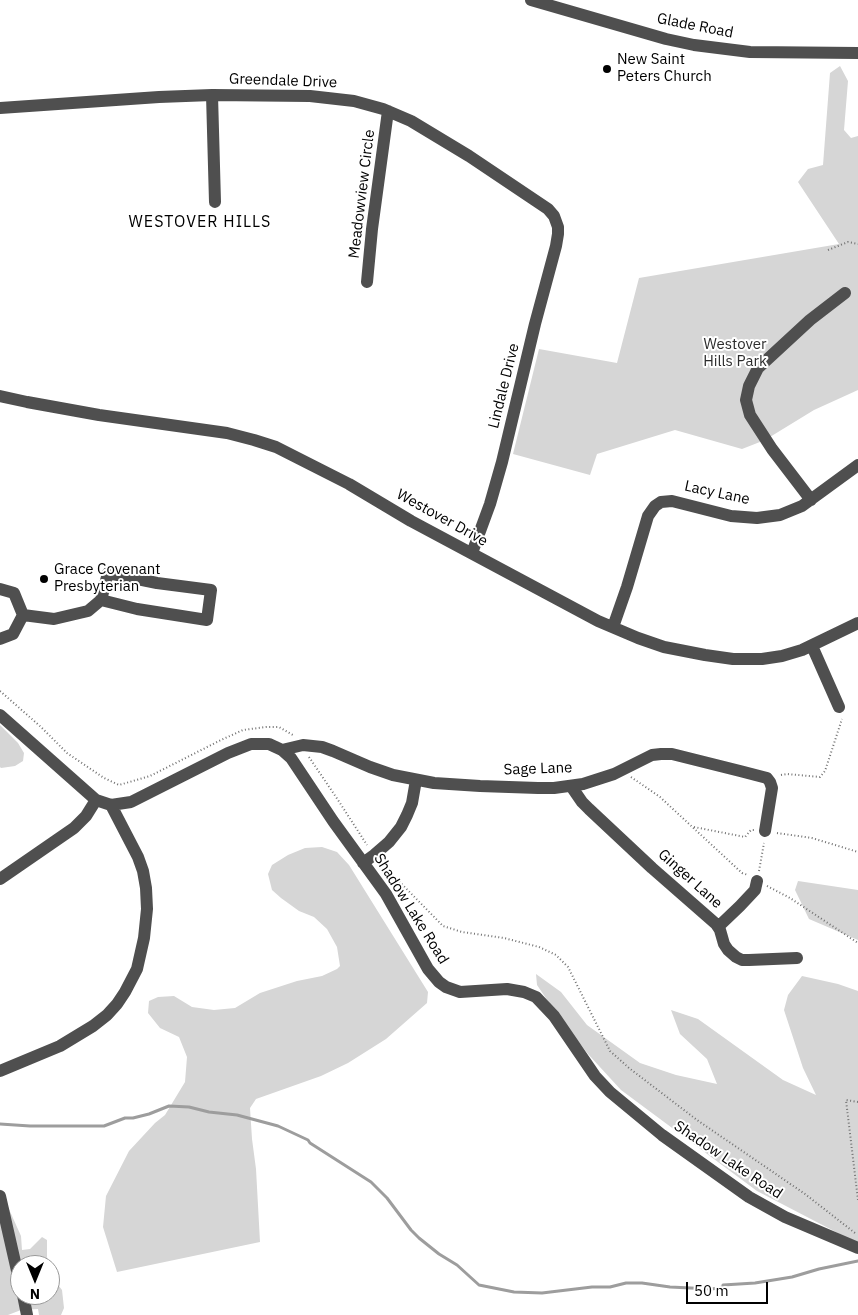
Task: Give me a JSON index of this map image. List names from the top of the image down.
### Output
{
  "streets": {
    "street": [
      "Glade Road",
      "Greendale Drive",
      "Meadowview Circle",
      "Lindale Drive",
      "Lacy Lane",
      "Westover Drive",
      "Sage Lane",
      "Ginger Lane",
      "Shadow Lake Road"
    ]
  },
  "crossings": [
    ["Greendale Drive", "Meadowview Circle"],
    ["Greendale Drive", "Lindale Drive"],
    ["Lindale Drive", "Westover Drive"],
    ["Lacy Lane", "Westover Drive"],
    ["Sage Lane", "Ginger Lane"],
    ["Sage Lane", "Shadow Lake Road"]
  ],
  "districts": ["WESTOVER HILLS"],
  "parks": ["Westover Hills Park"],
  "places": ["New Saint Peters Church", "Grace Covenant Presbyterian"],
  "scale_bar": "50 m",
  "north": "bottom"
}
